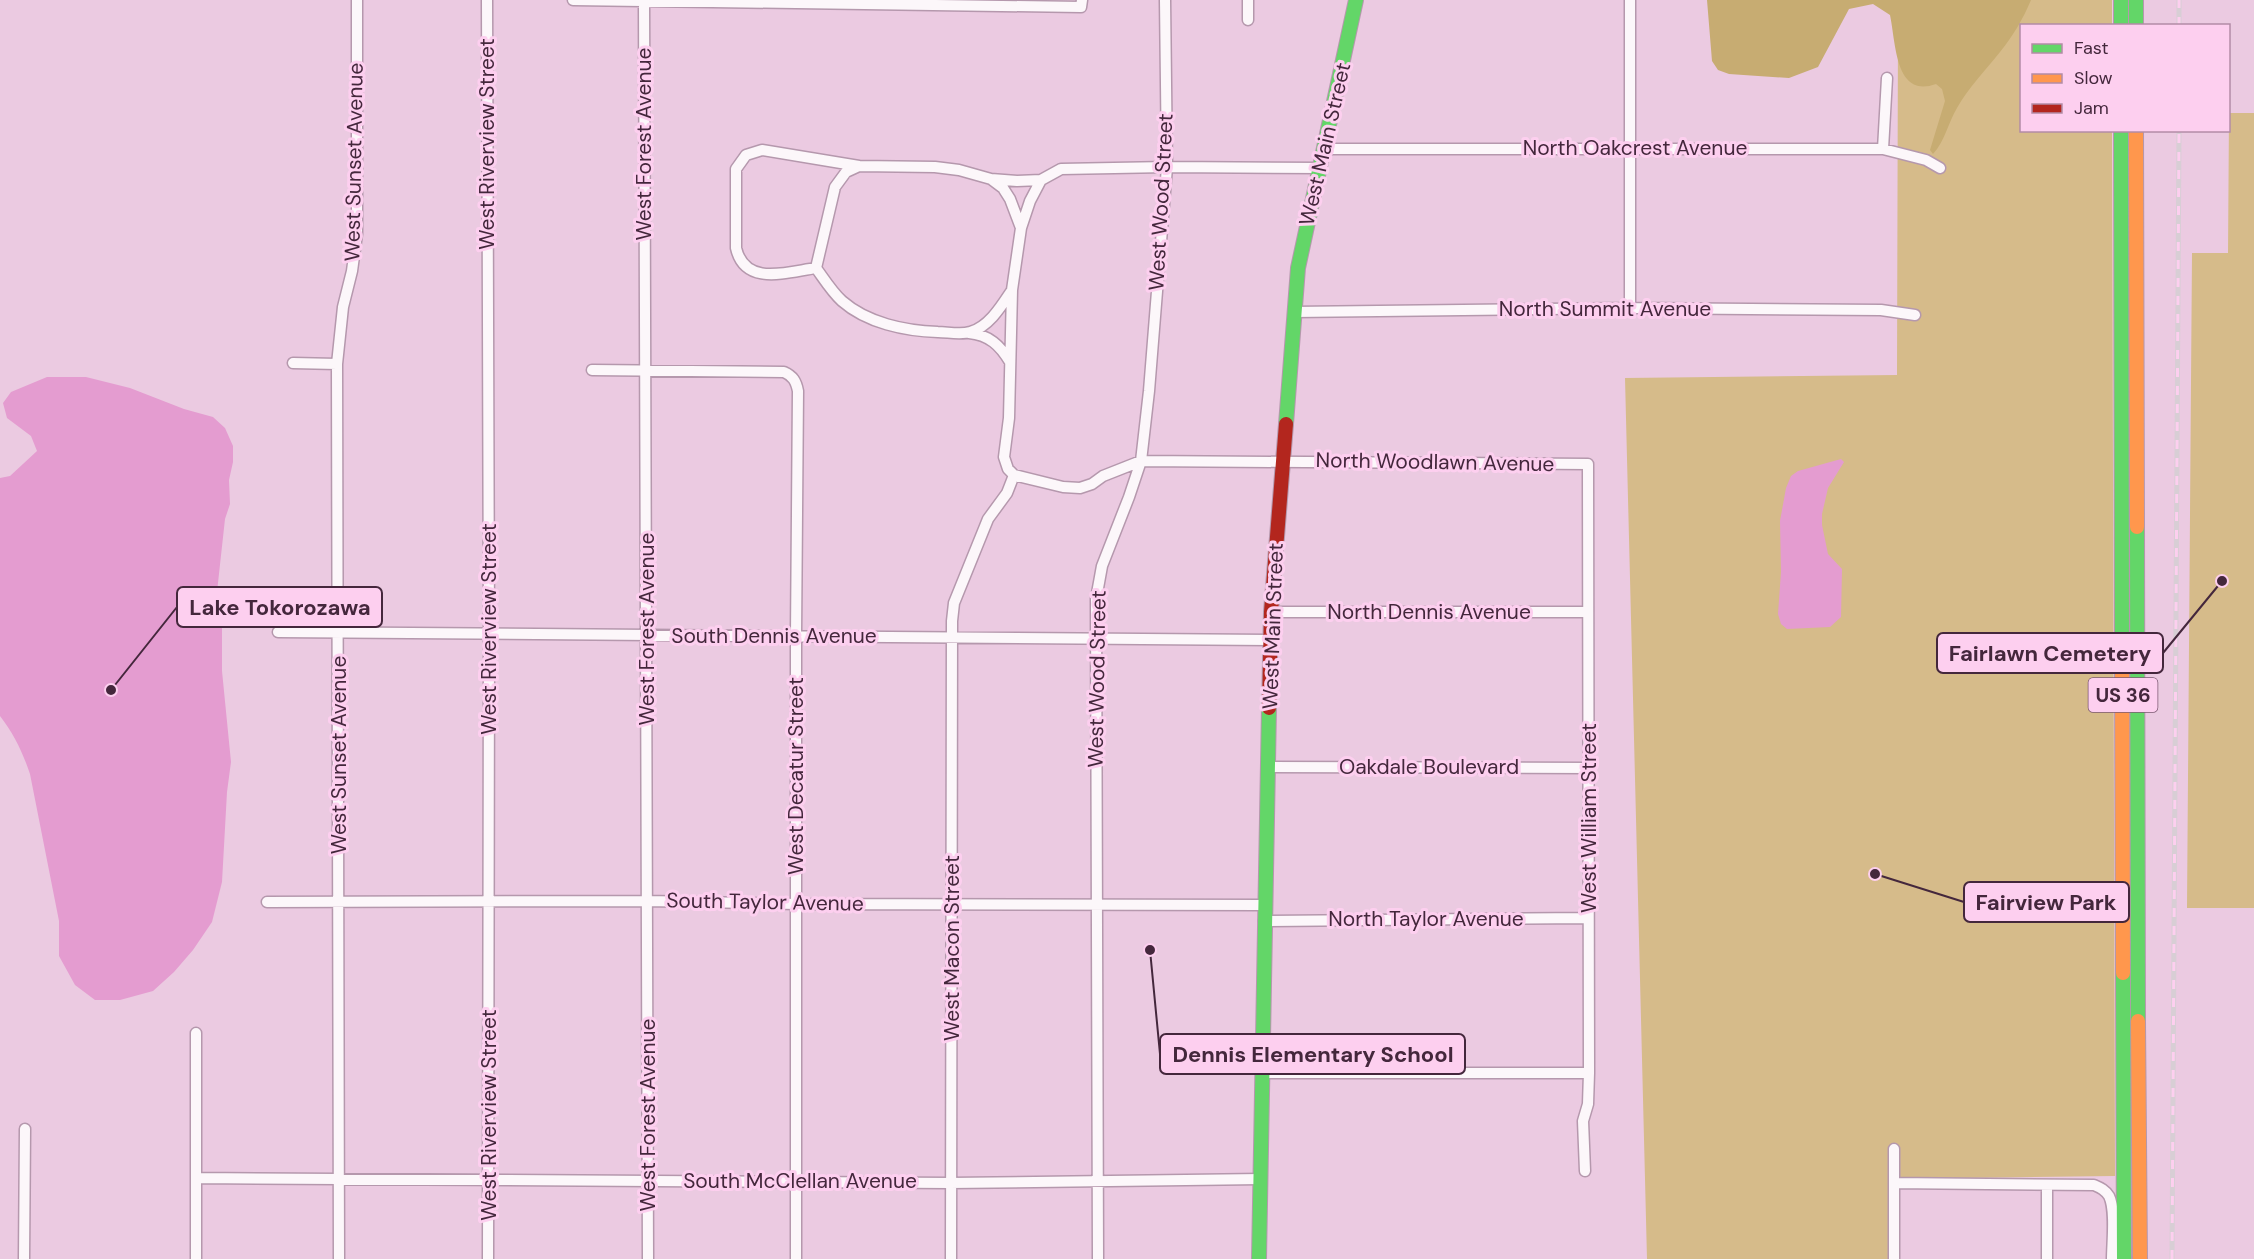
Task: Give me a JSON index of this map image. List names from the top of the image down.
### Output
{
  "streets": {
    "main road": ["West Main Street", "US 36"],
    "street": [
      "West Riverview Street",
      "West Forest Avenue",
      "North Oakcrest Avenue",
      "West Sunset Avenue",
      "West Wood Street",
      "North Summit Avenue",
      "North Woodlawn Avenue",
      "North Dennis Avenue",
      "South Dennis Avenue",
      "Oakdale Boulevard",
      "West Decatur Street",
      "West William Street",
      "South Taylor Avenue",
      "North Taylor Avenue",
      "West Macon Street",
      "South McClellan Avenue"
    ]
  },
  "crossings": [
    ["West Riverview Street", "South Dennis Avenue"],
    ["West Riverview Street", "South Taylor Avenue"],
    ["West Riverview Street", "South McClellan Avenue"],
    ["West Forest Avenue", "South Dennis Avenue"],
    ["West Forest Avenue", "West Decatur Street"],
    ["West Forest Avenue", "South Taylor Avenue"],
    ["West Forest Avenue", "South McClellan Avenue"],
    ["West Main Street", "North Oakcrest Avenue"],
    ["West Main Street", "North Summit Avenue"],
    ["West Main Street", "North Woodlawn Avenue"],
    ["West Main Street", "North Dennis Avenue"],
    ["West Main Street", "South Dennis Avenue"],
    ["West Main Street", "Oakdale Boulevard"],
    ["West Main Street", "South Taylor Avenue"],
    ["West Main Street", "North Taylor Avenue"],
    ["West Main Street", "South McClellan Avenue"],
    ["West Sunset Avenue", "South Dennis Avenue"],
    ["West Sunset Avenue", "South Taylor Avenue"],
    ["West Sunset Avenue", "South McClellan Avenue"],
    ["West Wood Street", "North Woodlawn Avenue"],
    ["West Wood Street", "South Dennis Avenue"],
    ["West Wood Street", "South Taylor Avenue"],
    ["West Wood Street", "South McClellan Avenue"],
    ["North Woodlawn Avenue", "West William Street"],
    ["North Dennis Avenue", "West William Street"],
    ["South Dennis Avenue", "West Decatur Street"],
    ["South Dennis Avenue", "West Macon Street"],
    ["Oakdale Boulevard", "West William Street"],
    ["West Decatur Street", "South Taylor Avenue"],
    ["West Decatur Street", "South McClellan Avenue"],
    ["West William Street", "North Taylor Avenue"],
    ["South Taylor Avenue", "West Macon Street"],
    ["West Macon Street", "South McClellan Avenue"]
  ],
  "places": [
    "Fairlawn Cemetery",
    "Lake Tokorozawa",
    "Fairview Park",
    "Dennis Elementary School"
  ],
  "legend": ["Fast", "Slow", "Jam"]
}
